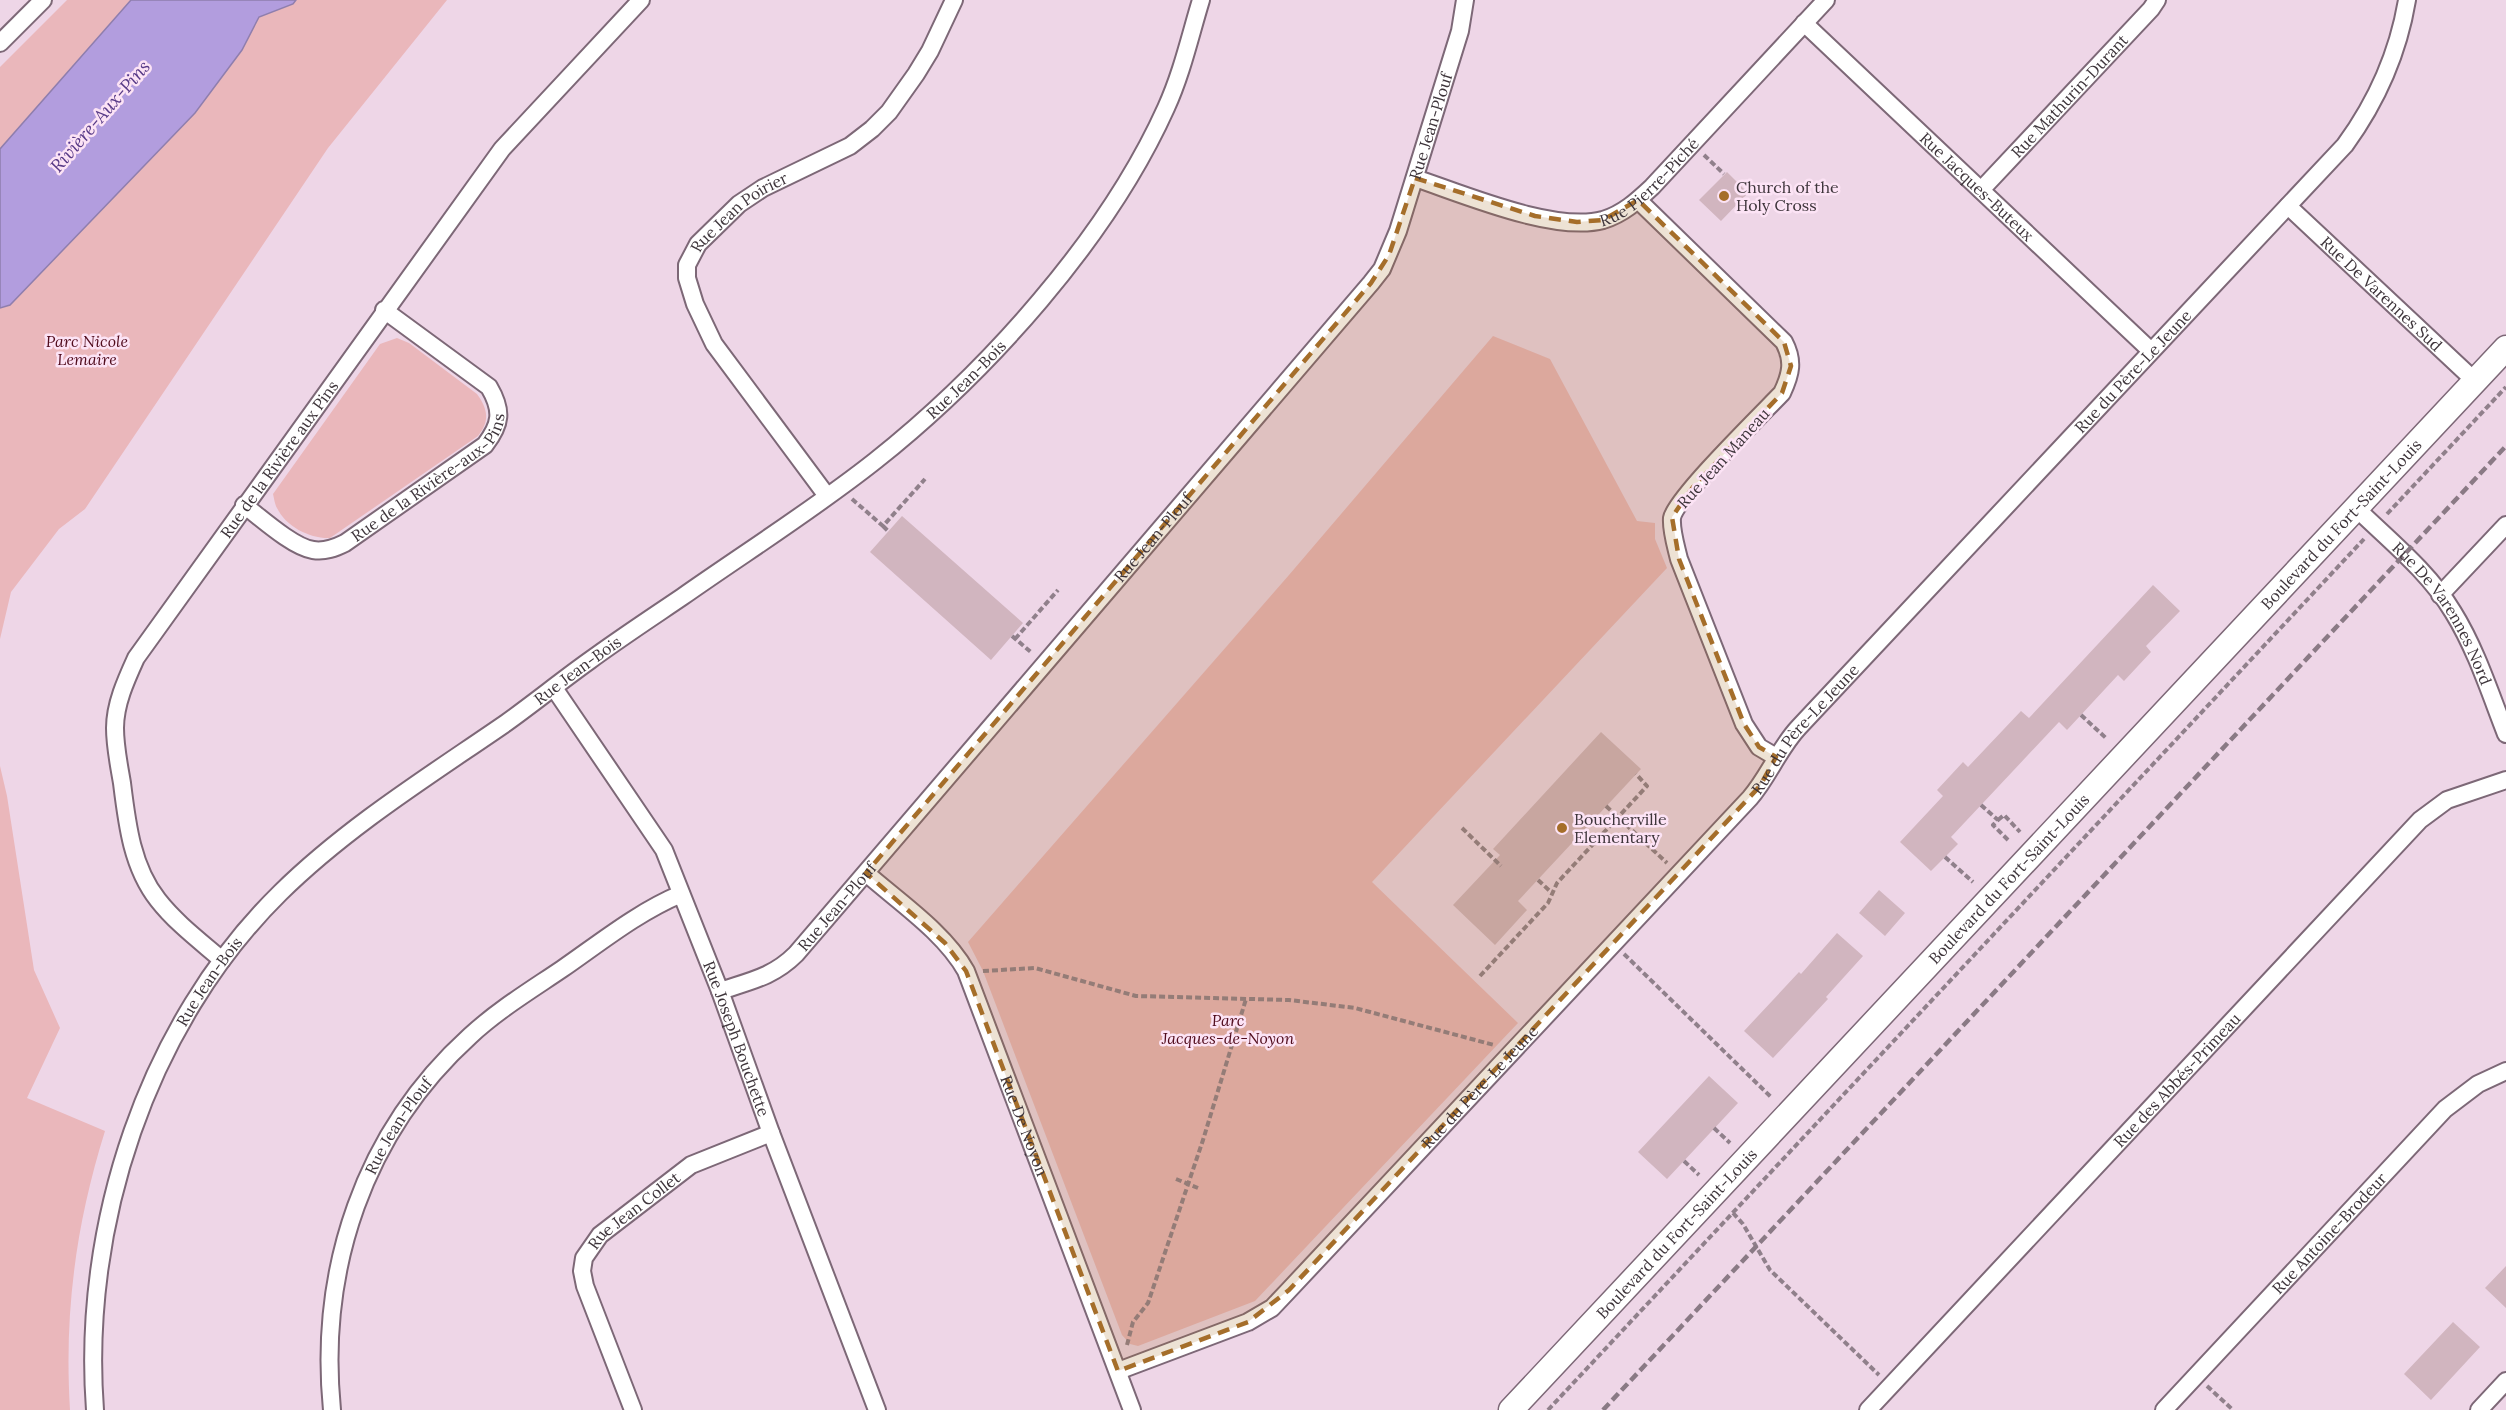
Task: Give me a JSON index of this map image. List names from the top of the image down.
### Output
{
  "streets": {
    "street": [
      "Rue Mathurin-Durant",
      "Rue Jean-Plouf",
      "Rue Pierre-Piché",
      "Rue Jacques-Buteux",
      "Rue Jean Poirier",
      "Rue De Varennes Sud",
      "Rue du Père-Le Jeune",
      "Rue Jean-Bois",
      "Rue de la Rivière aux Pins",
      "Rue Jean Maneau",
      "Rue de la Rivière-aux-Pins",
      "Boulevard du Fort-Saint-Louis",
      "Rue De Varennes Nord",
      "Rue Joseph Bouchette",
      "Rue des Abbés-Primeau",
      "Rue De Noyon",
      "Rue Jean Collet",
      "Rue Antoine-Brodeur"
    ]
  },
  "crossings": [
    ["Rue Mathurin-Durant", "Rue Jacques-Buteux"],
    ["Rue Jean-Plouf", "Rue Pierre-Piché"],
    ["Rue Jean-Plouf", "Rue Joseph Bouchette"],
    ["Rue Jean-Plouf", "Rue De Noyon"],
    ["Rue Pierre-Piché", "Rue Jacques-Buteux"],
    ["Rue Pierre-Piché", "Rue Jean Maneau"],
    ["Rue Jacques-Buteux", "Rue du Père-Le Jeune"],
    ["Rue Jean Poirier", "Rue Jean-Bois"],
    ["Rue De Varennes Sud", "Rue du Père-Le Jeune"],
    ["Rue De Varennes Sud", "Boulevard du Fort-Saint-Louis"],
    ["Rue du Père-Le Jeune", "Rue Jean Maneau"],
    ["Rue du Père-Le Jeune", "Rue De Noyon"],
    ["Rue Jean-Bois", "Rue de la Rivière aux Pins"],
    ["Rue Jean-Bois", "Rue Joseph Bouchette"],
    ["Rue de la Rivière aux Pins", "Rue de la Rivière-aux-Pins"],
    ["Boulevard du Fort-Saint-Louis", "Rue De Varennes Nord"],
    ["Rue Joseph Bouchette", "Rue Jean Collet"]
  ],
  "water": ["Rivière-Aux-Pins"],
  "parks": ["Parc Nicole Lemaire", "Parc Jacques-de-Noyon"],
  "places": ["Church of the Holy Cross", "Boucherville Elementary"]
}
